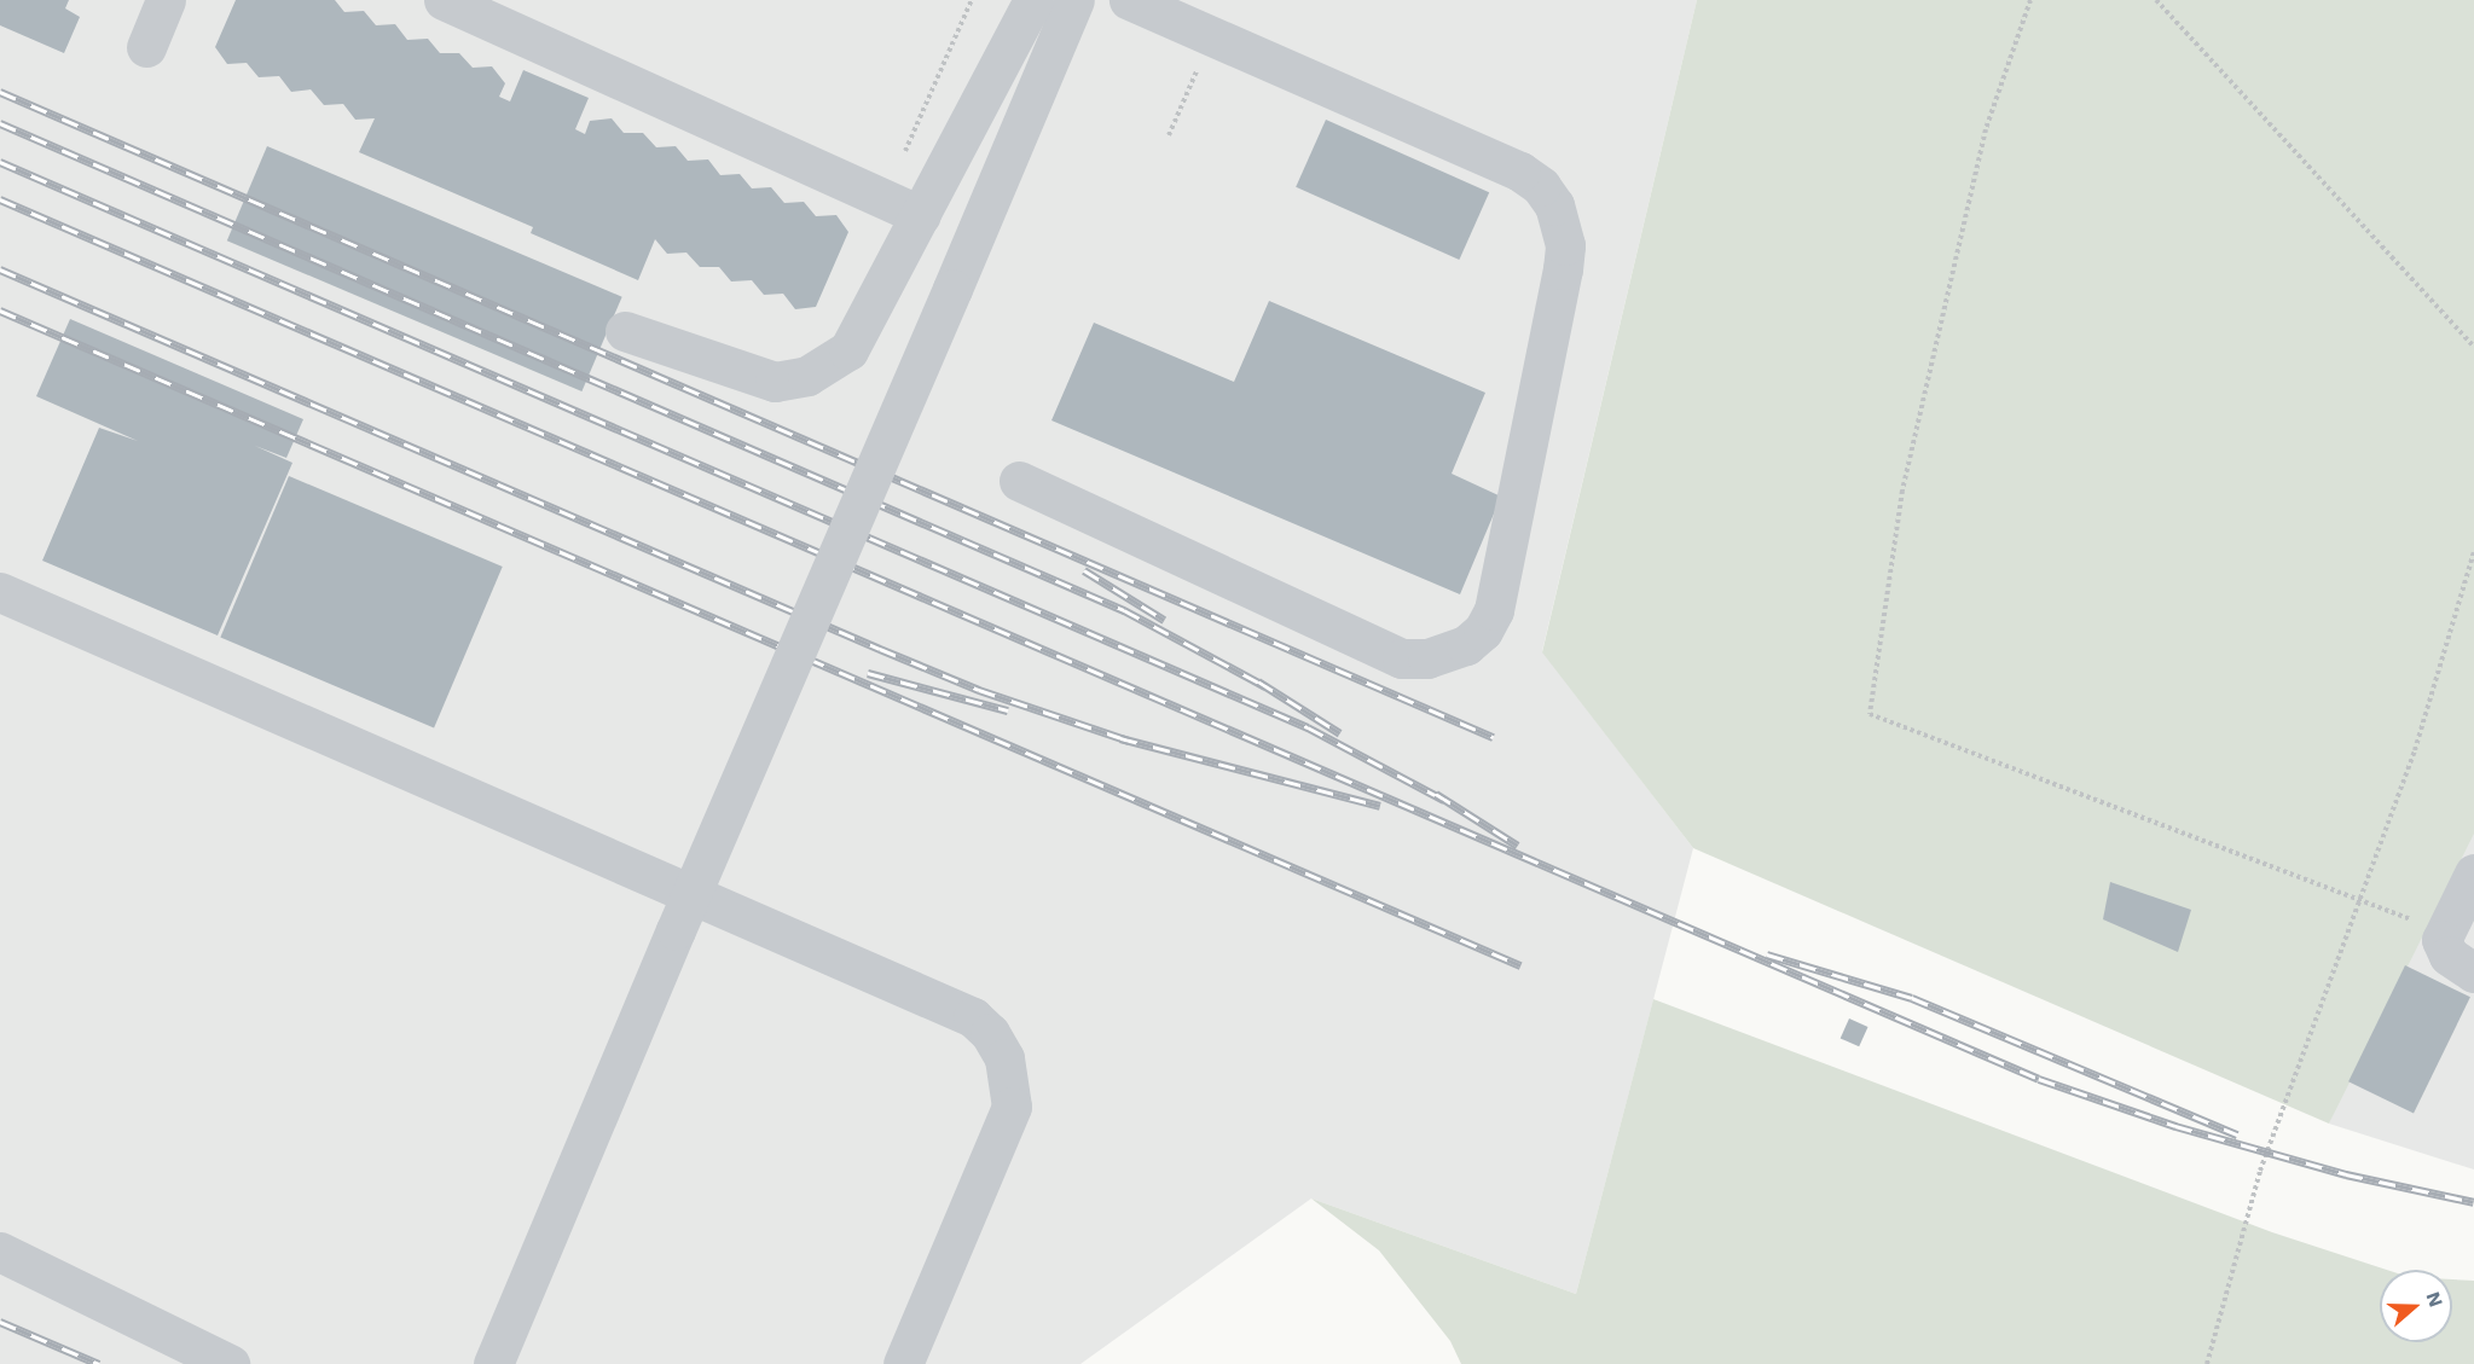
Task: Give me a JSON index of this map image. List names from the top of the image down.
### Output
{
  "north": "right"
}
